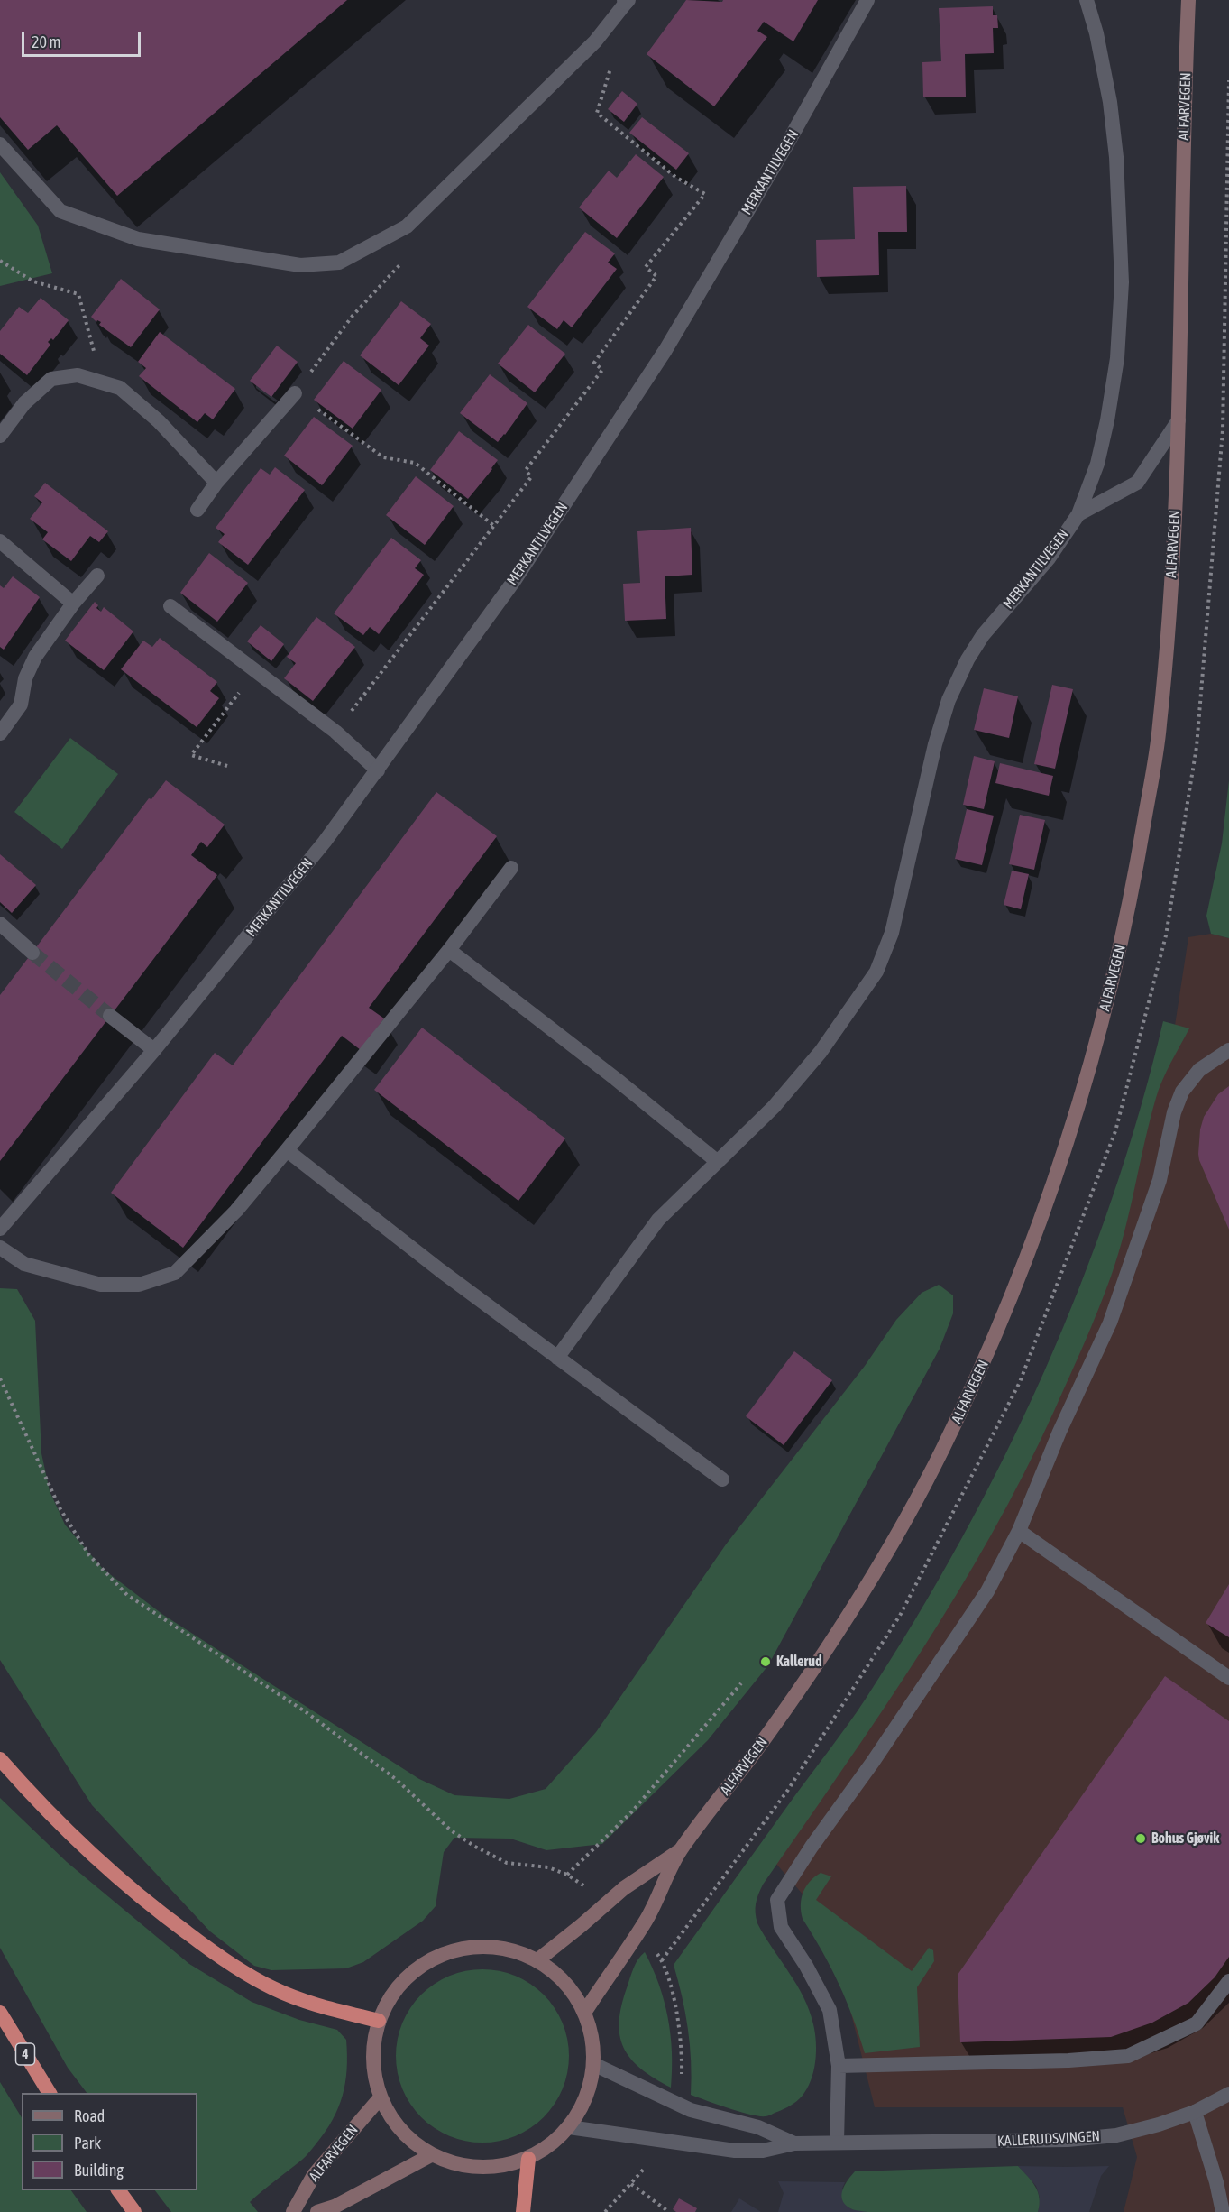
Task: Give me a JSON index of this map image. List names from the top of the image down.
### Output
{
  "streets": {
    "highway": ["4"],
    "main road": ["ALFARVEGEN"],
    "street": ["MERKANTILVEGEN", "KALLERUDSVINGEN"]
  },
  "places": ["Kallerud", "Bohus Gjøvik"],
  "legend": ["Road", "Park", "Building"],
  "scale_bar": "20 m"
}
